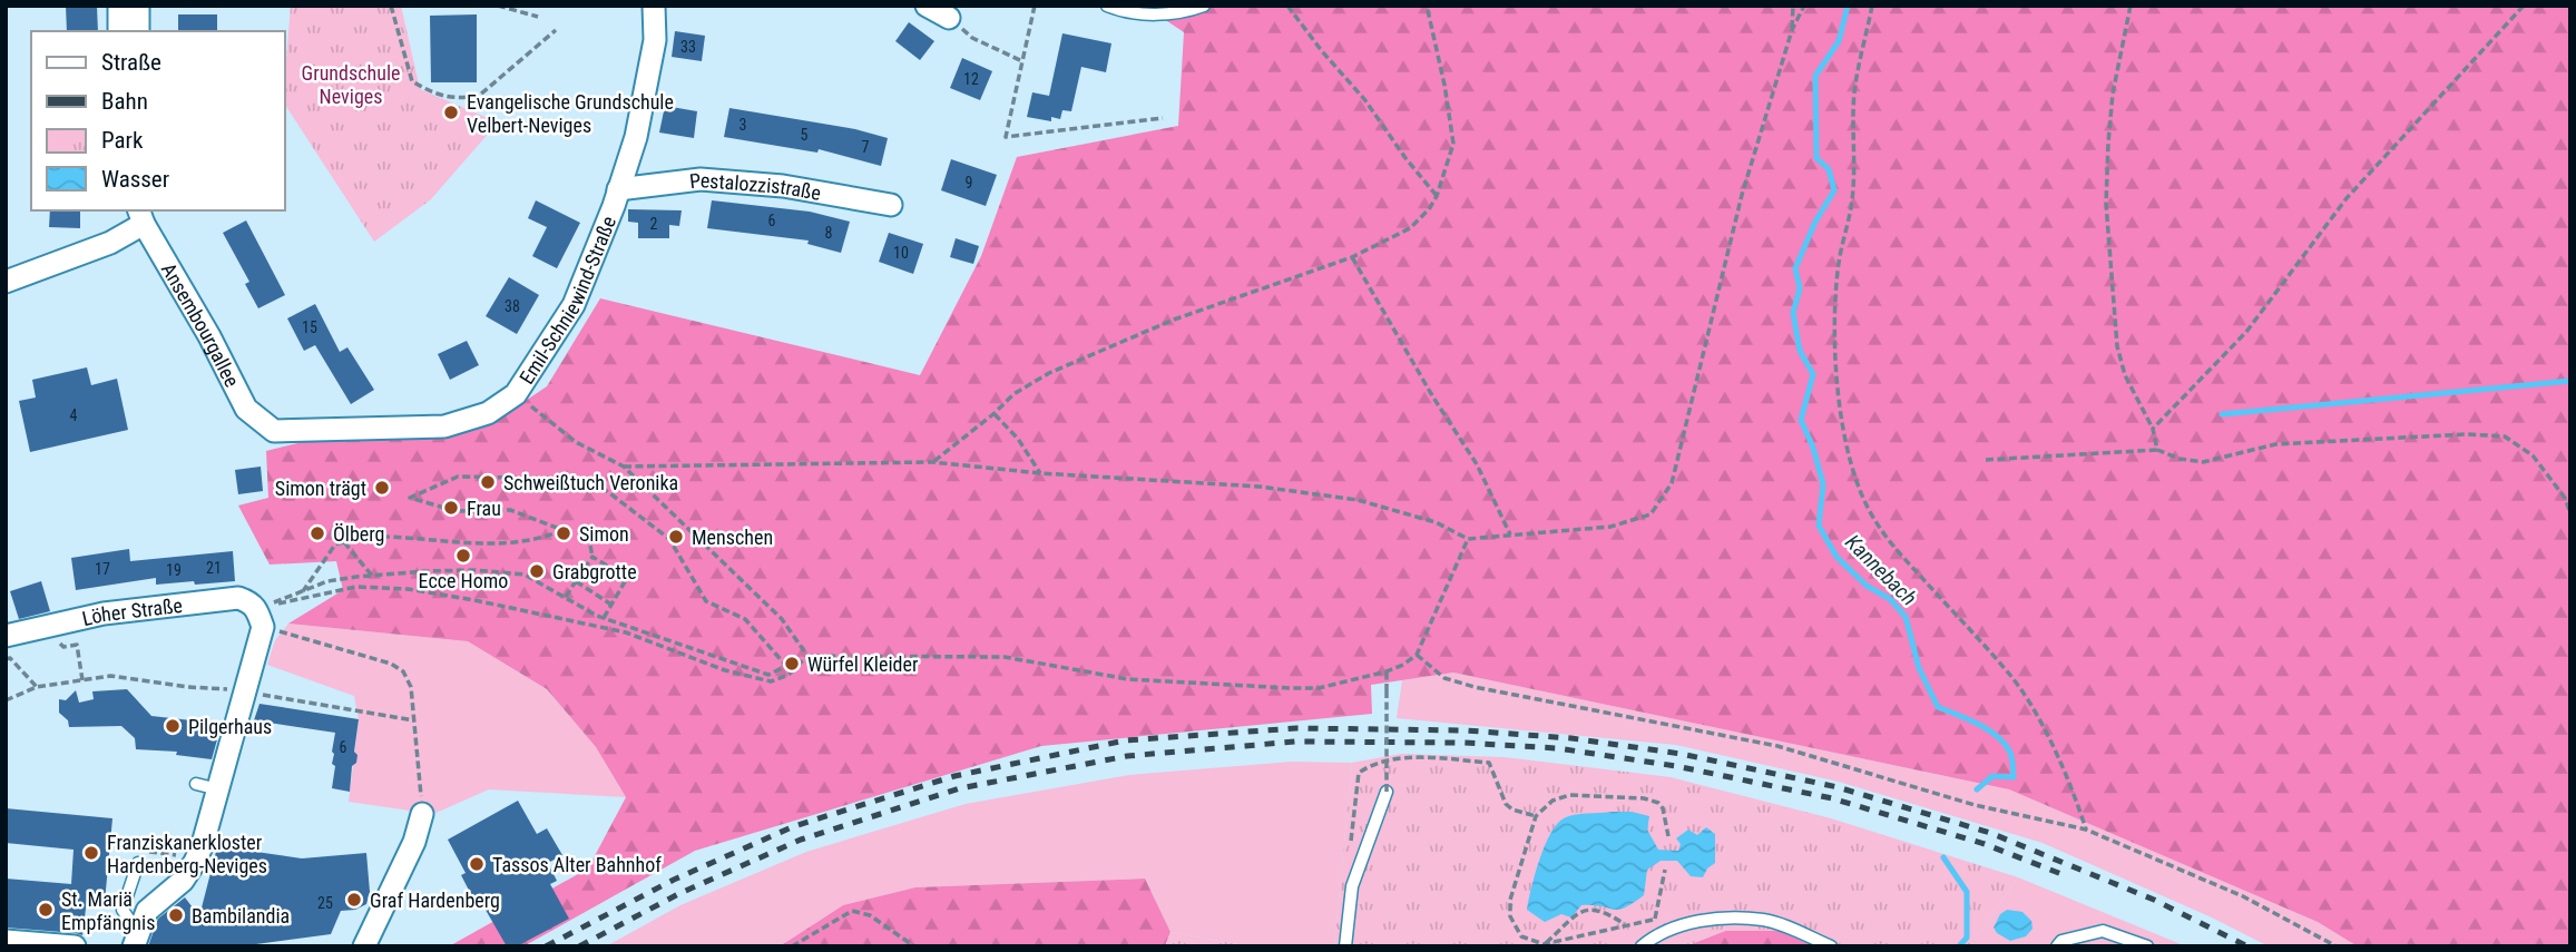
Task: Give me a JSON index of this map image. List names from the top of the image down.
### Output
{
  "streets": {
    "street": [
      "Pestalozzistraße",
      "Emil-Schniewind-Straße",
      "Ansembourgallee",
      "Löher Straße"
    ]
  },
  "crossings": [
    ["Pestalozzistraße", "Emil-Schniewind-Straße"],
    ["Emil-Schniewind-Straße", "Ansembourgallee"]
  ],
  "water": ["Kannebach"],
  "parks": ["Grundschule Neviges"],
  "places": [
    "Evangelische Grundschule Velbert-Neviges",
    "Schweißtuch Veronika",
    "Simon trägt",
    "Frau",
    "Ölberg",
    "Simon",
    "Menschen",
    "Ecce Homo",
    "Grabgrotte",
    "Würfel Kleider",
    "Pilgerhaus",
    "Franziskanerkloster Hardenberg-Neviges",
    "Tassos Alter Bahnhof",
    "Graf Hardenberg",
    "St. Mariä Empfängnis",
    "Bambilandia"
  ],
  "house_numbers": [
    "33",
    "12",
    "3",
    "5",
    "7",
    "9",
    "6",
    "2",
    "8",
    "10",
    "38",
    "15",
    "4",
    "21",
    "17",
    "19",
    "6",
    "25"
  ],
  "legend": [
    "Straße",
    "Bahn",
    "Park",
    "Wasser"
  ]
}
